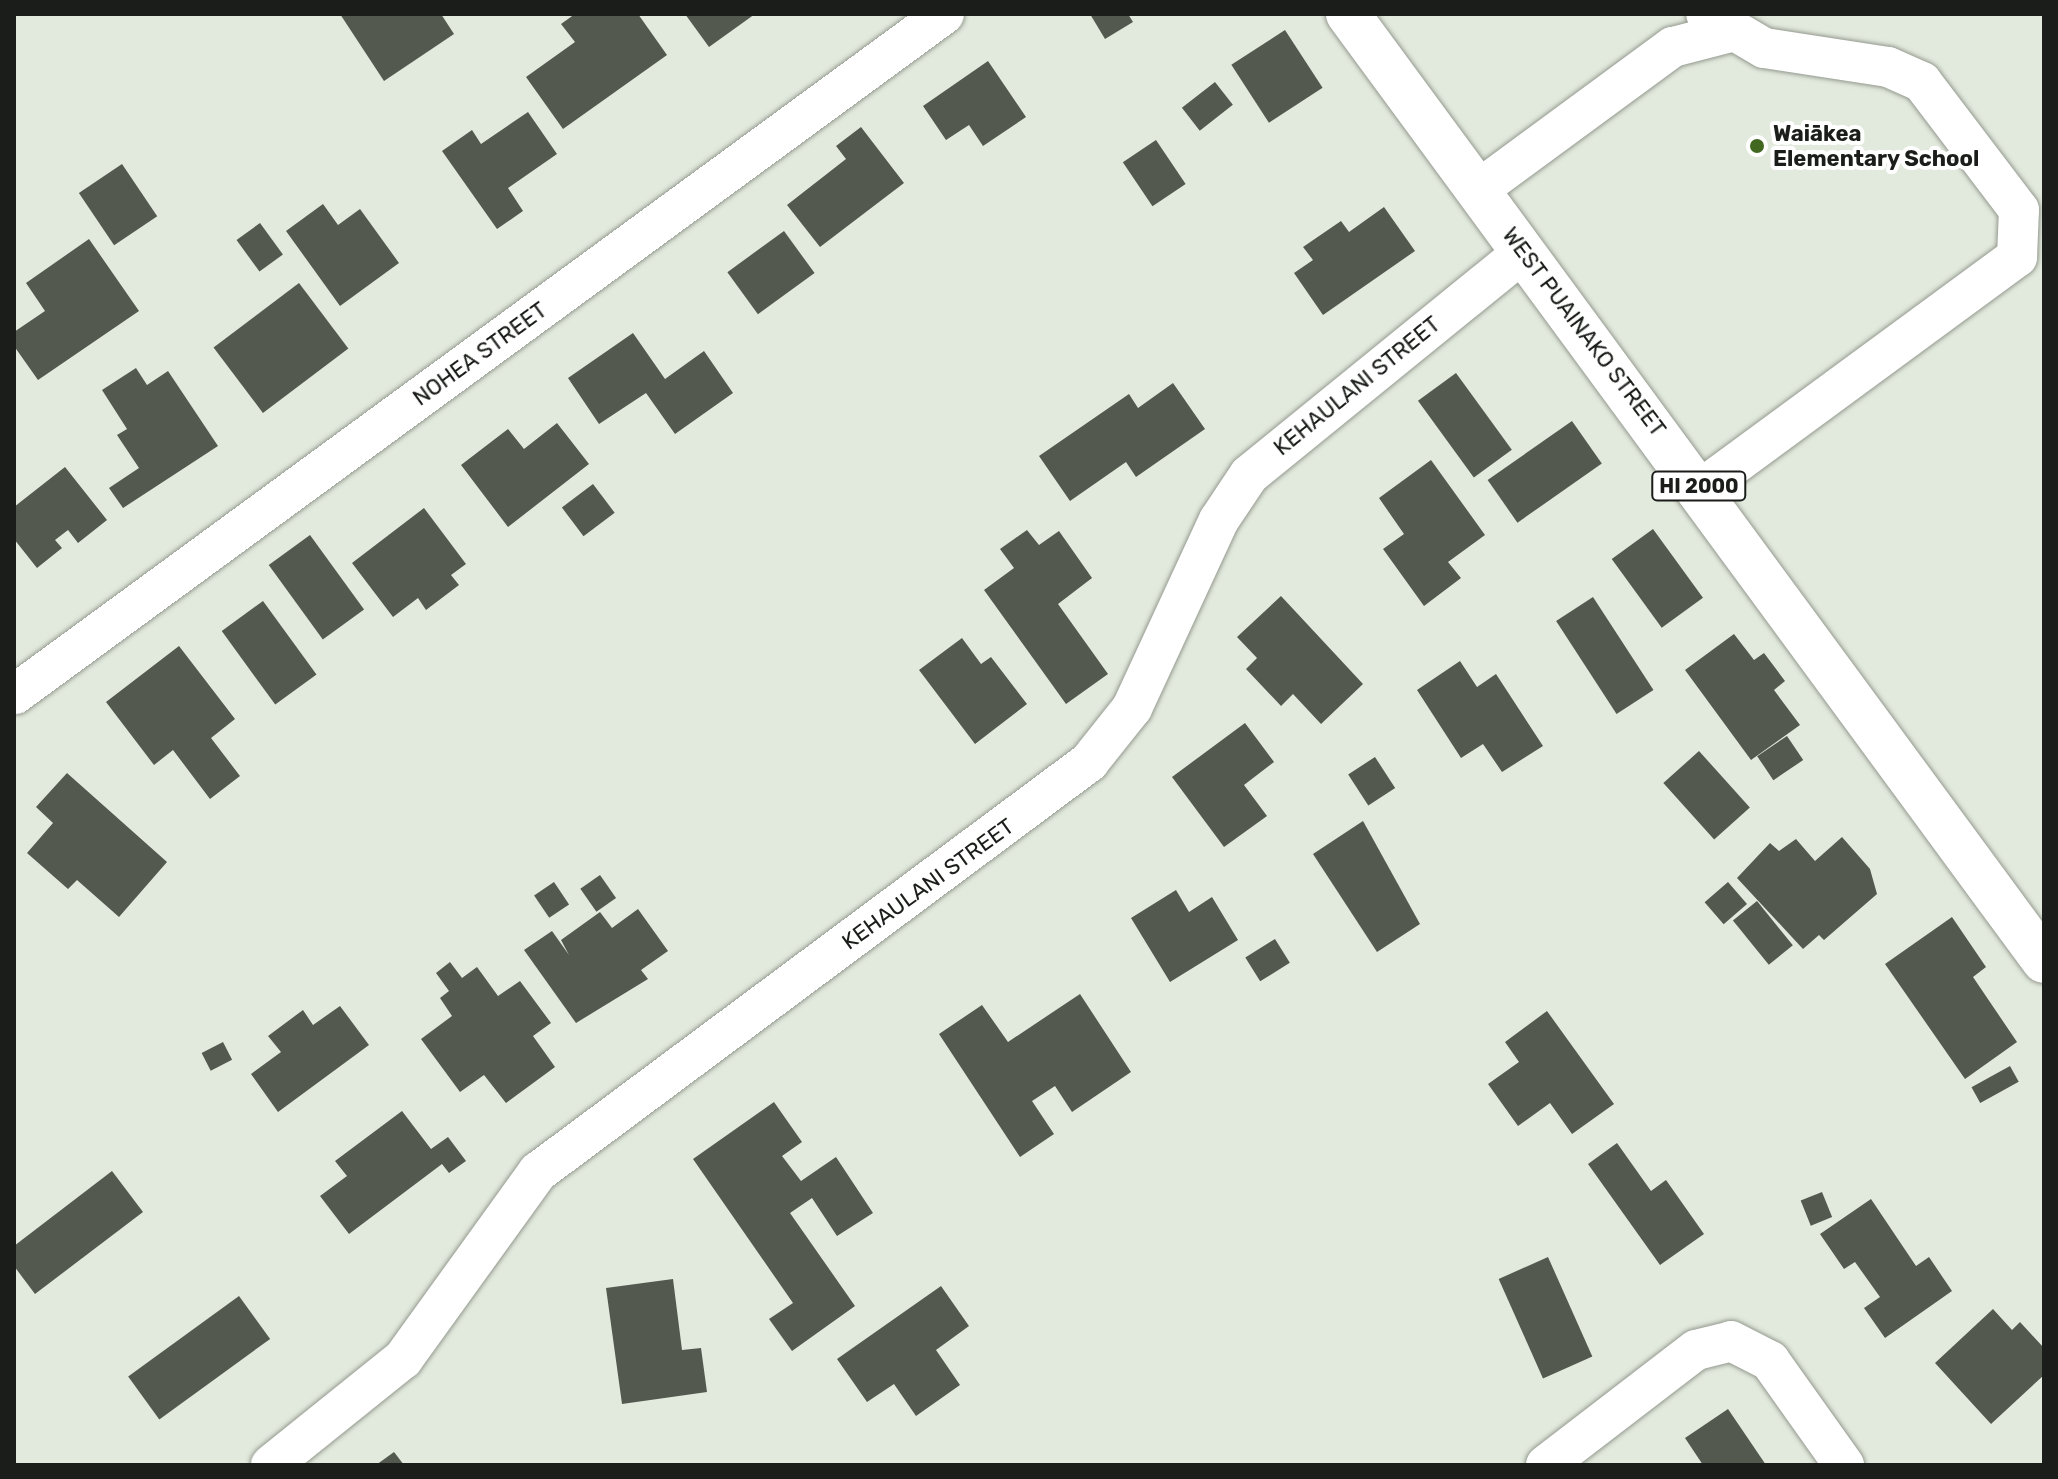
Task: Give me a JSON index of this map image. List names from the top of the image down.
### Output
{
  "streets": {
    "highway": ["WEST PUAINAKO STREET", "HI 2000"],
    "street": ["NOHEA STREET", "KEHAULANI STREET"]
  },
  "crossings": [
    ["WEST PUAINAKO STREET", "KEHAULANI STREET"]
  ],
  "places": ["Waiākea Elementary School"]
}
